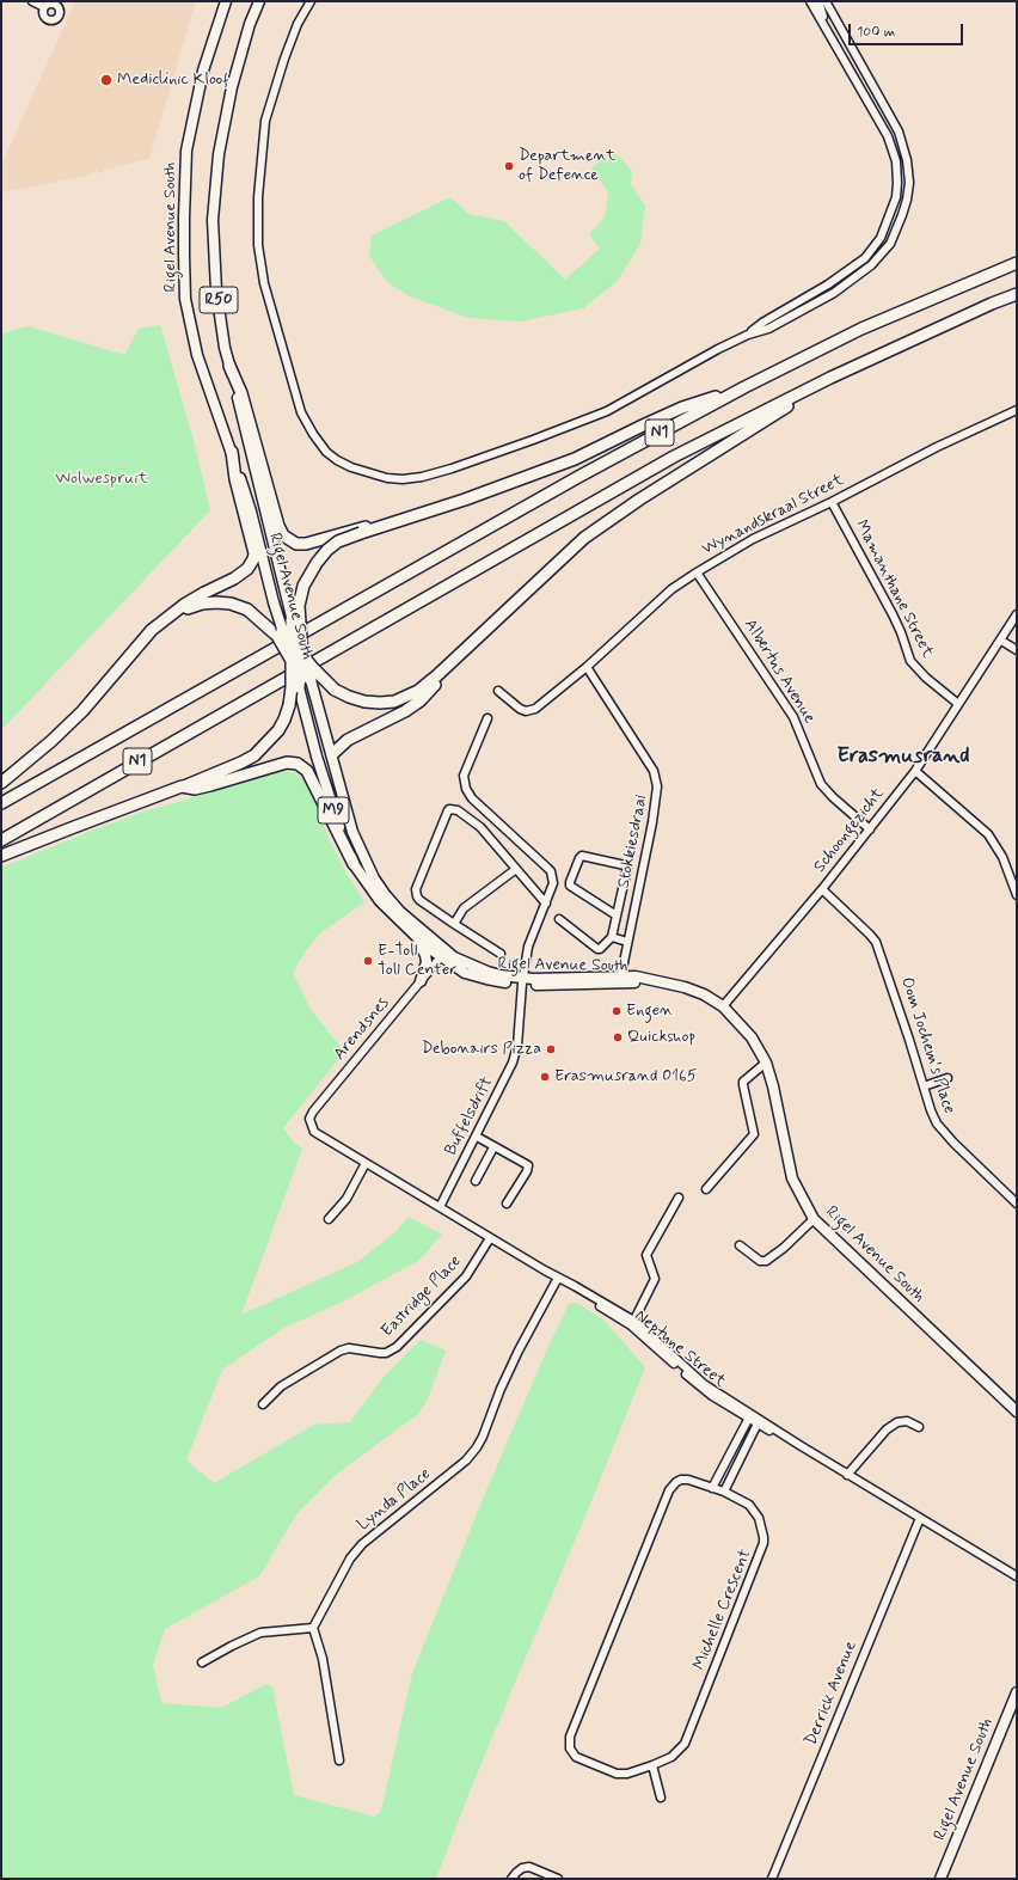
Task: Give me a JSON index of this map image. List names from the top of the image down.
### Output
{
  "streets": {
    "highway": ["N1"],
    "main road": ["Rigel Avenue South", "R50", "M9"],
    "street": [
      "Wynandskraal Street",
      "Mamanthane Street",
      "Albertus Avenue",
      "Schoongezicht",
      "Stokkiesdraai",
      "Arendsnes",
      "Oom Jochem's Place",
      "Buffelsdrift",
      "Eastridge Place",
      "Neptune Street",
      "Lynda Place",
      "Michelle Crescent",
      "Derrick Avenue"
    ]
  },
  "crossings": [
    ["Rigel Avenue South", "Schoongezicht"],
    ["Rigel Avenue South", "Stokkiesdraai"],
    ["Rigel Avenue South", "Arendsnes"],
    ["Rigel Avenue South", "Buffelsdrift"],
    ["Wynandskraal Street", "Mamanthane Street"],
    ["Wynandskraal Street", "Albertus Avenue"],
    ["Wynandskraal Street", "Stokkiesdraai"],
    ["Mamanthane Street", "Schoongezicht"],
    ["Albertus Avenue", "Schoongezicht"],
    ["Schoongezicht", "Oom Jochem's Place"],
    ["Arendsnes", "Neptune Street"],
    ["Buffelsdrift", "Neptune Street"],
    ["Eastridge Place", "Neptune Street"],
    ["Neptune Street", "Lynda Place"],
    ["Neptune Street", "Derrick Avenue"]
  ],
  "districts": ["Erasmusrand"],
  "parks": ["Wolwespruit"],
  "places": [
    "Mediclinic Kloof",
    "Department of Defence",
    "E-Toll Toll Center",
    "Engen",
    "Quickshop",
    "Debonairs Pizza",
    "Erasmusrand 0165"
  ],
  "scale_bar": "100 m"
}
